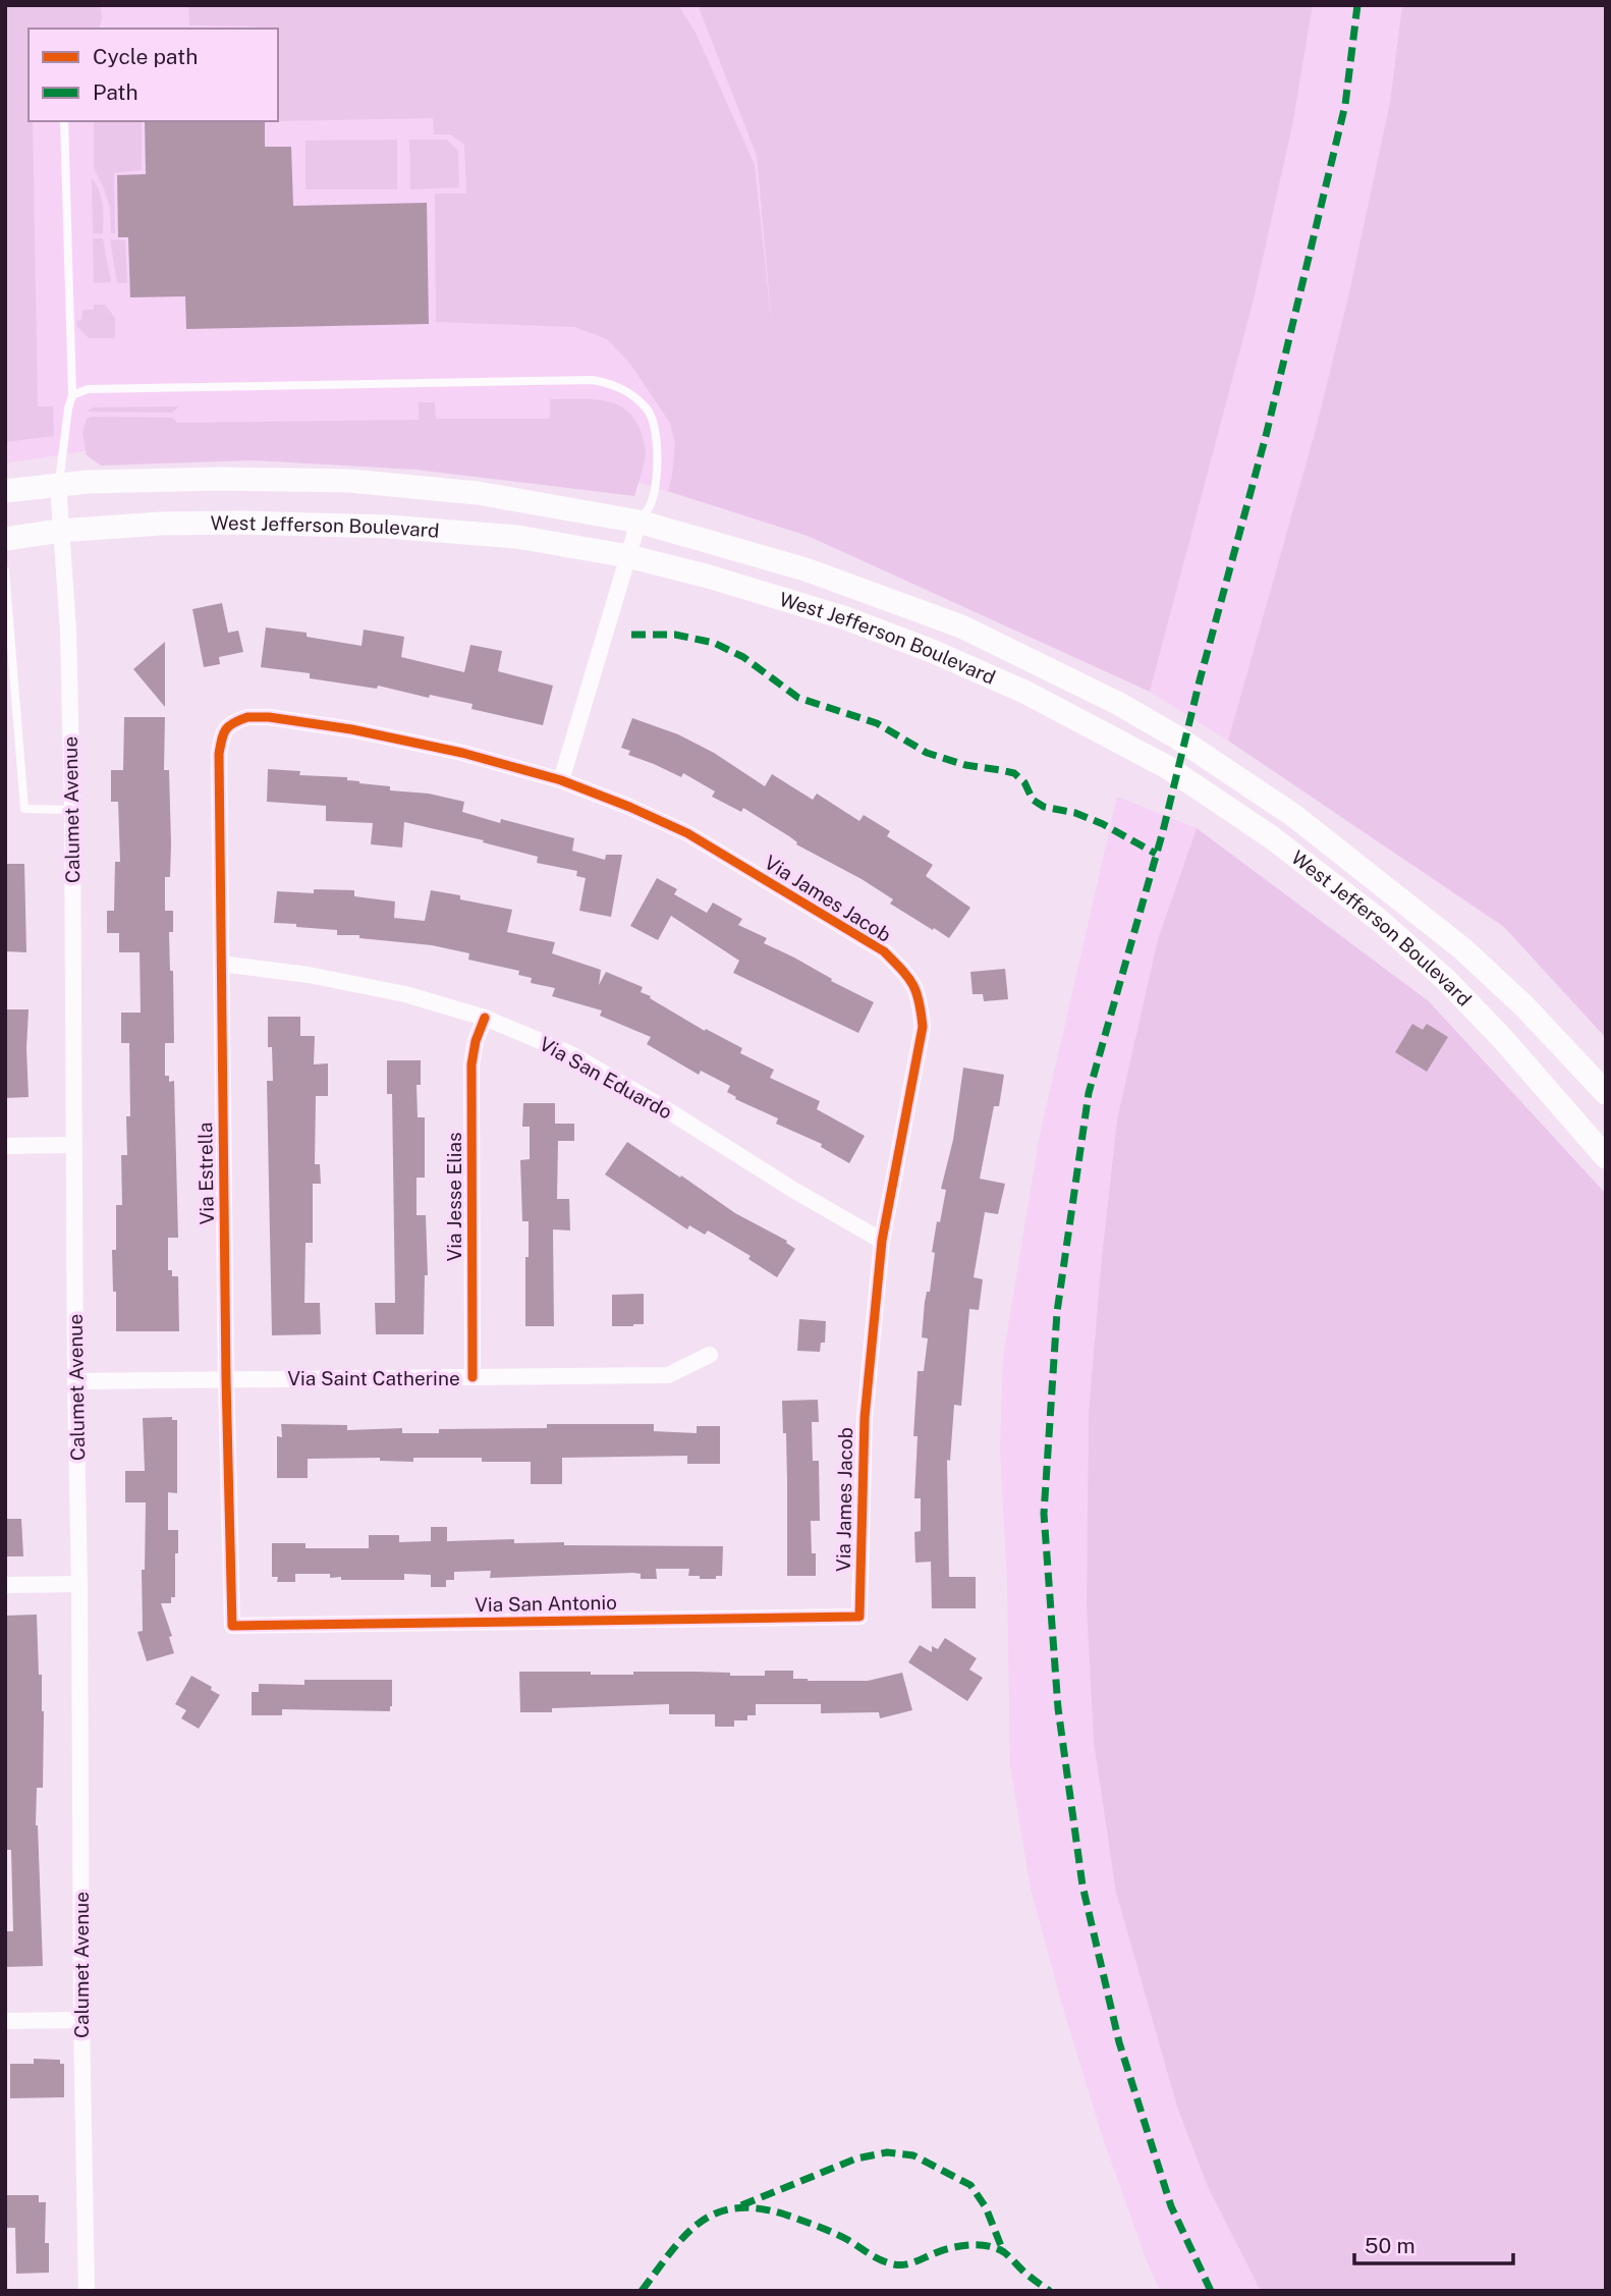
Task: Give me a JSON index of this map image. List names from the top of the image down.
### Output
{
  "streets": {
    "main road": ["West Jefferson Boulevard"],
    "street": [
      "Calumet Avenue",
      "Via James Jacob",
      "Via San Eduardo",
      "Via Estrella",
      "Via Jesse Elias",
      "Via Saint Catherine",
      "Via San Antonio"
    ]
  },
  "crossings": [
    ["West Jefferson Boulevard", "Calumet Avenue"],
    ["Calumet Avenue", "Via Saint Catherine"],
    ["Via James Jacob", "Via San Eduardo"],
    ["Via James Jacob", "Via Estrella"],
    ["Via James Jacob", "Via San Antonio"],
    ["Via San Eduardo", "Via Estrella"],
    ["Via San Eduardo", "Via Jesse Elias"],
    ["Via Estrella", "Via Saint Catherine"],
    ["Via Estrella", "Via San Antonio"],
    ["Via Jesse Elias", "Via Saint Catherine"]
  ],
  "legend": ["Cycle path", "Path"],
  "scale_bar": "50 m"
}
